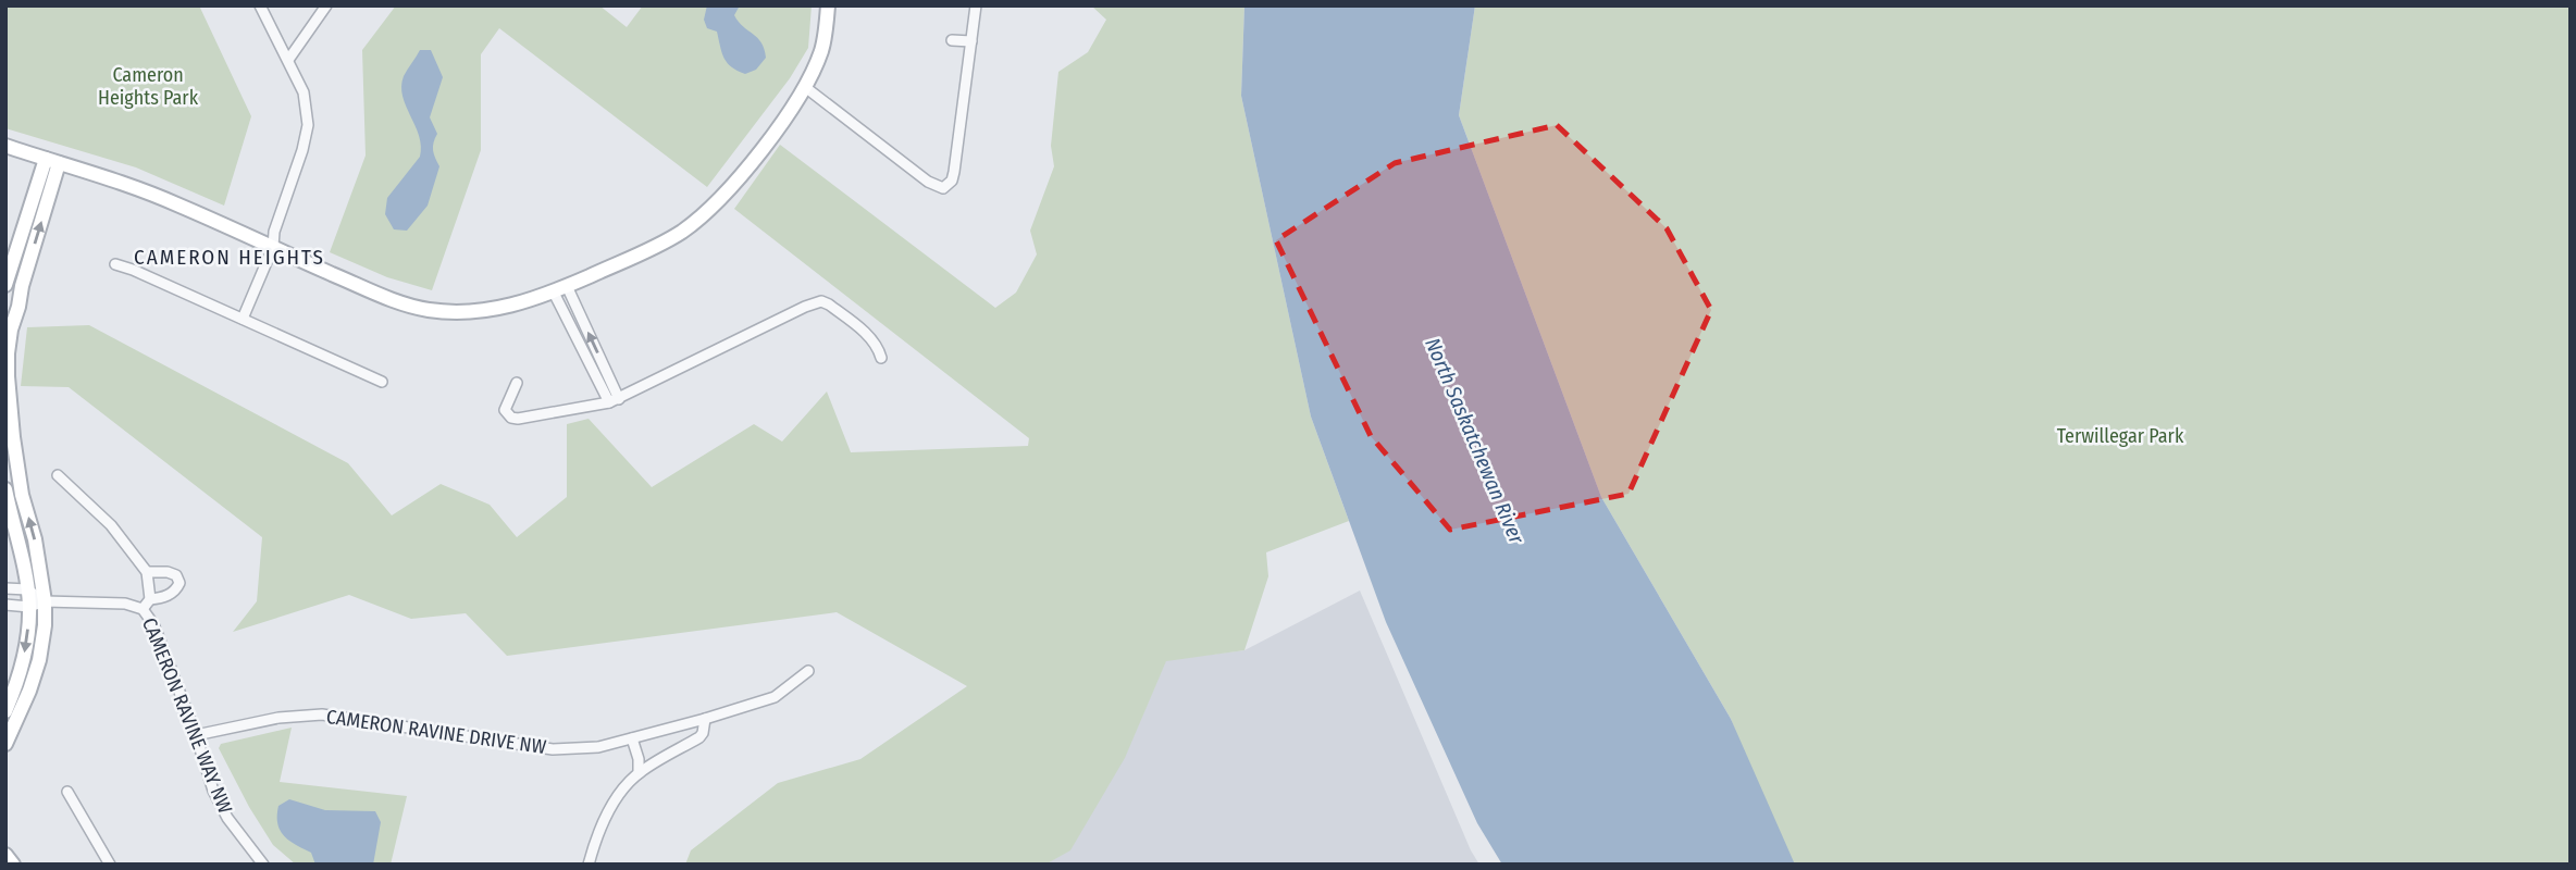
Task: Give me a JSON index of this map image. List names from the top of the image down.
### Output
{
  "streets": {
    "street": ["CAMERON RAVINE WAY NW", "CAMERON RAVINE DRIVE NW"]
  },
  "crossings": [
    ["CAMERON RAVINE WAY NW", "CAMERON RAVINE DRIVE NW"]
  ],
  "districts": ["CAMERON HEIGHTS"],
  "water": ["North Saskatchewan River"],
  "parks": ["Cameron Heights Park", "Terwillegar Park"]
}
